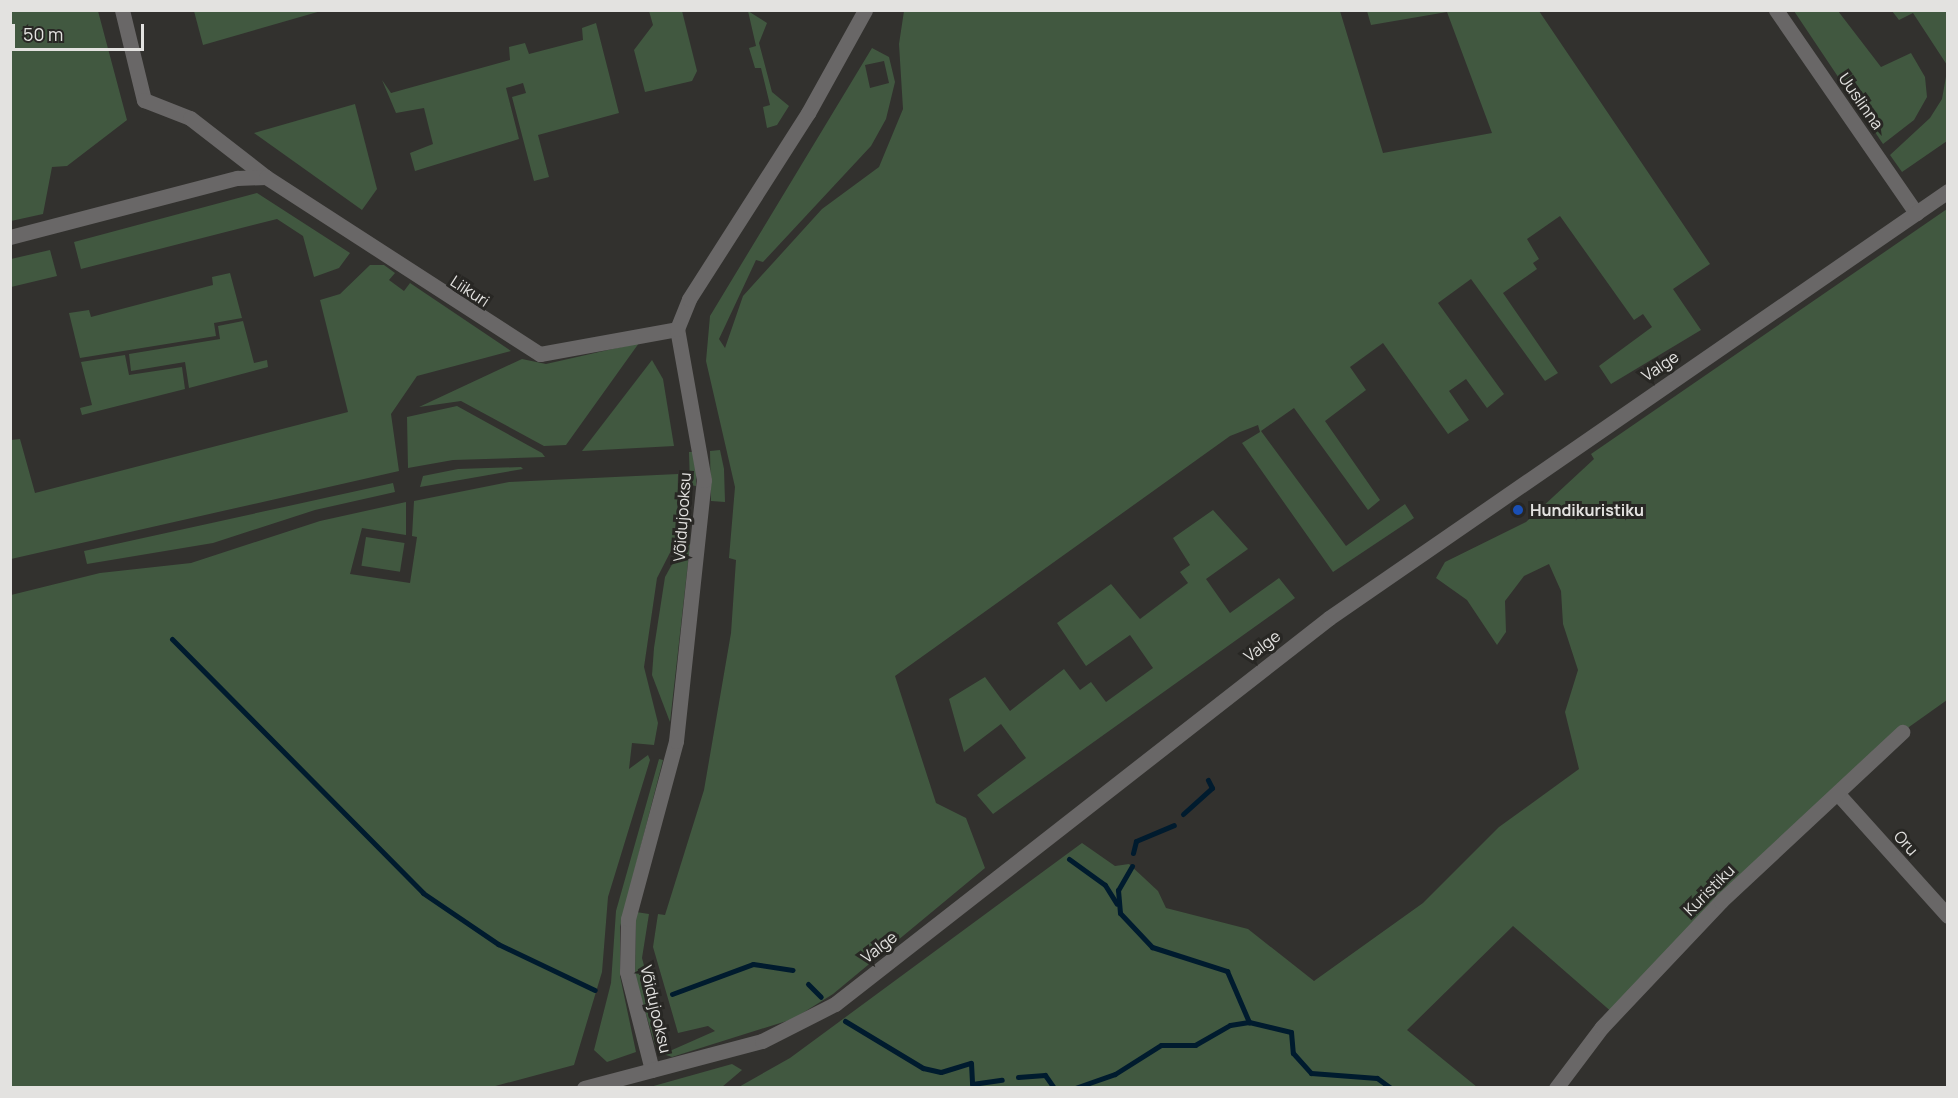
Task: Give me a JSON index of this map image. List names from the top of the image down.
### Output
{
  "streets": {
    "street": [
      "Uuslinna",
      "Liikuri",
      "Valge",
      "Võidujooksu",
      "Oru",
      "Kuristiku"
    ]
  },
  "crossings": [
    ["Uuslinna", "Valge"],
    ["Liikuri", "Võidujooksu"],
    ["Valge", "Võidujooksu"],
    ["Oru", "Kuristiku"]
  ],
  "places": ["Hundikuristiku"],
  "scale_bar": "50 m"
}
